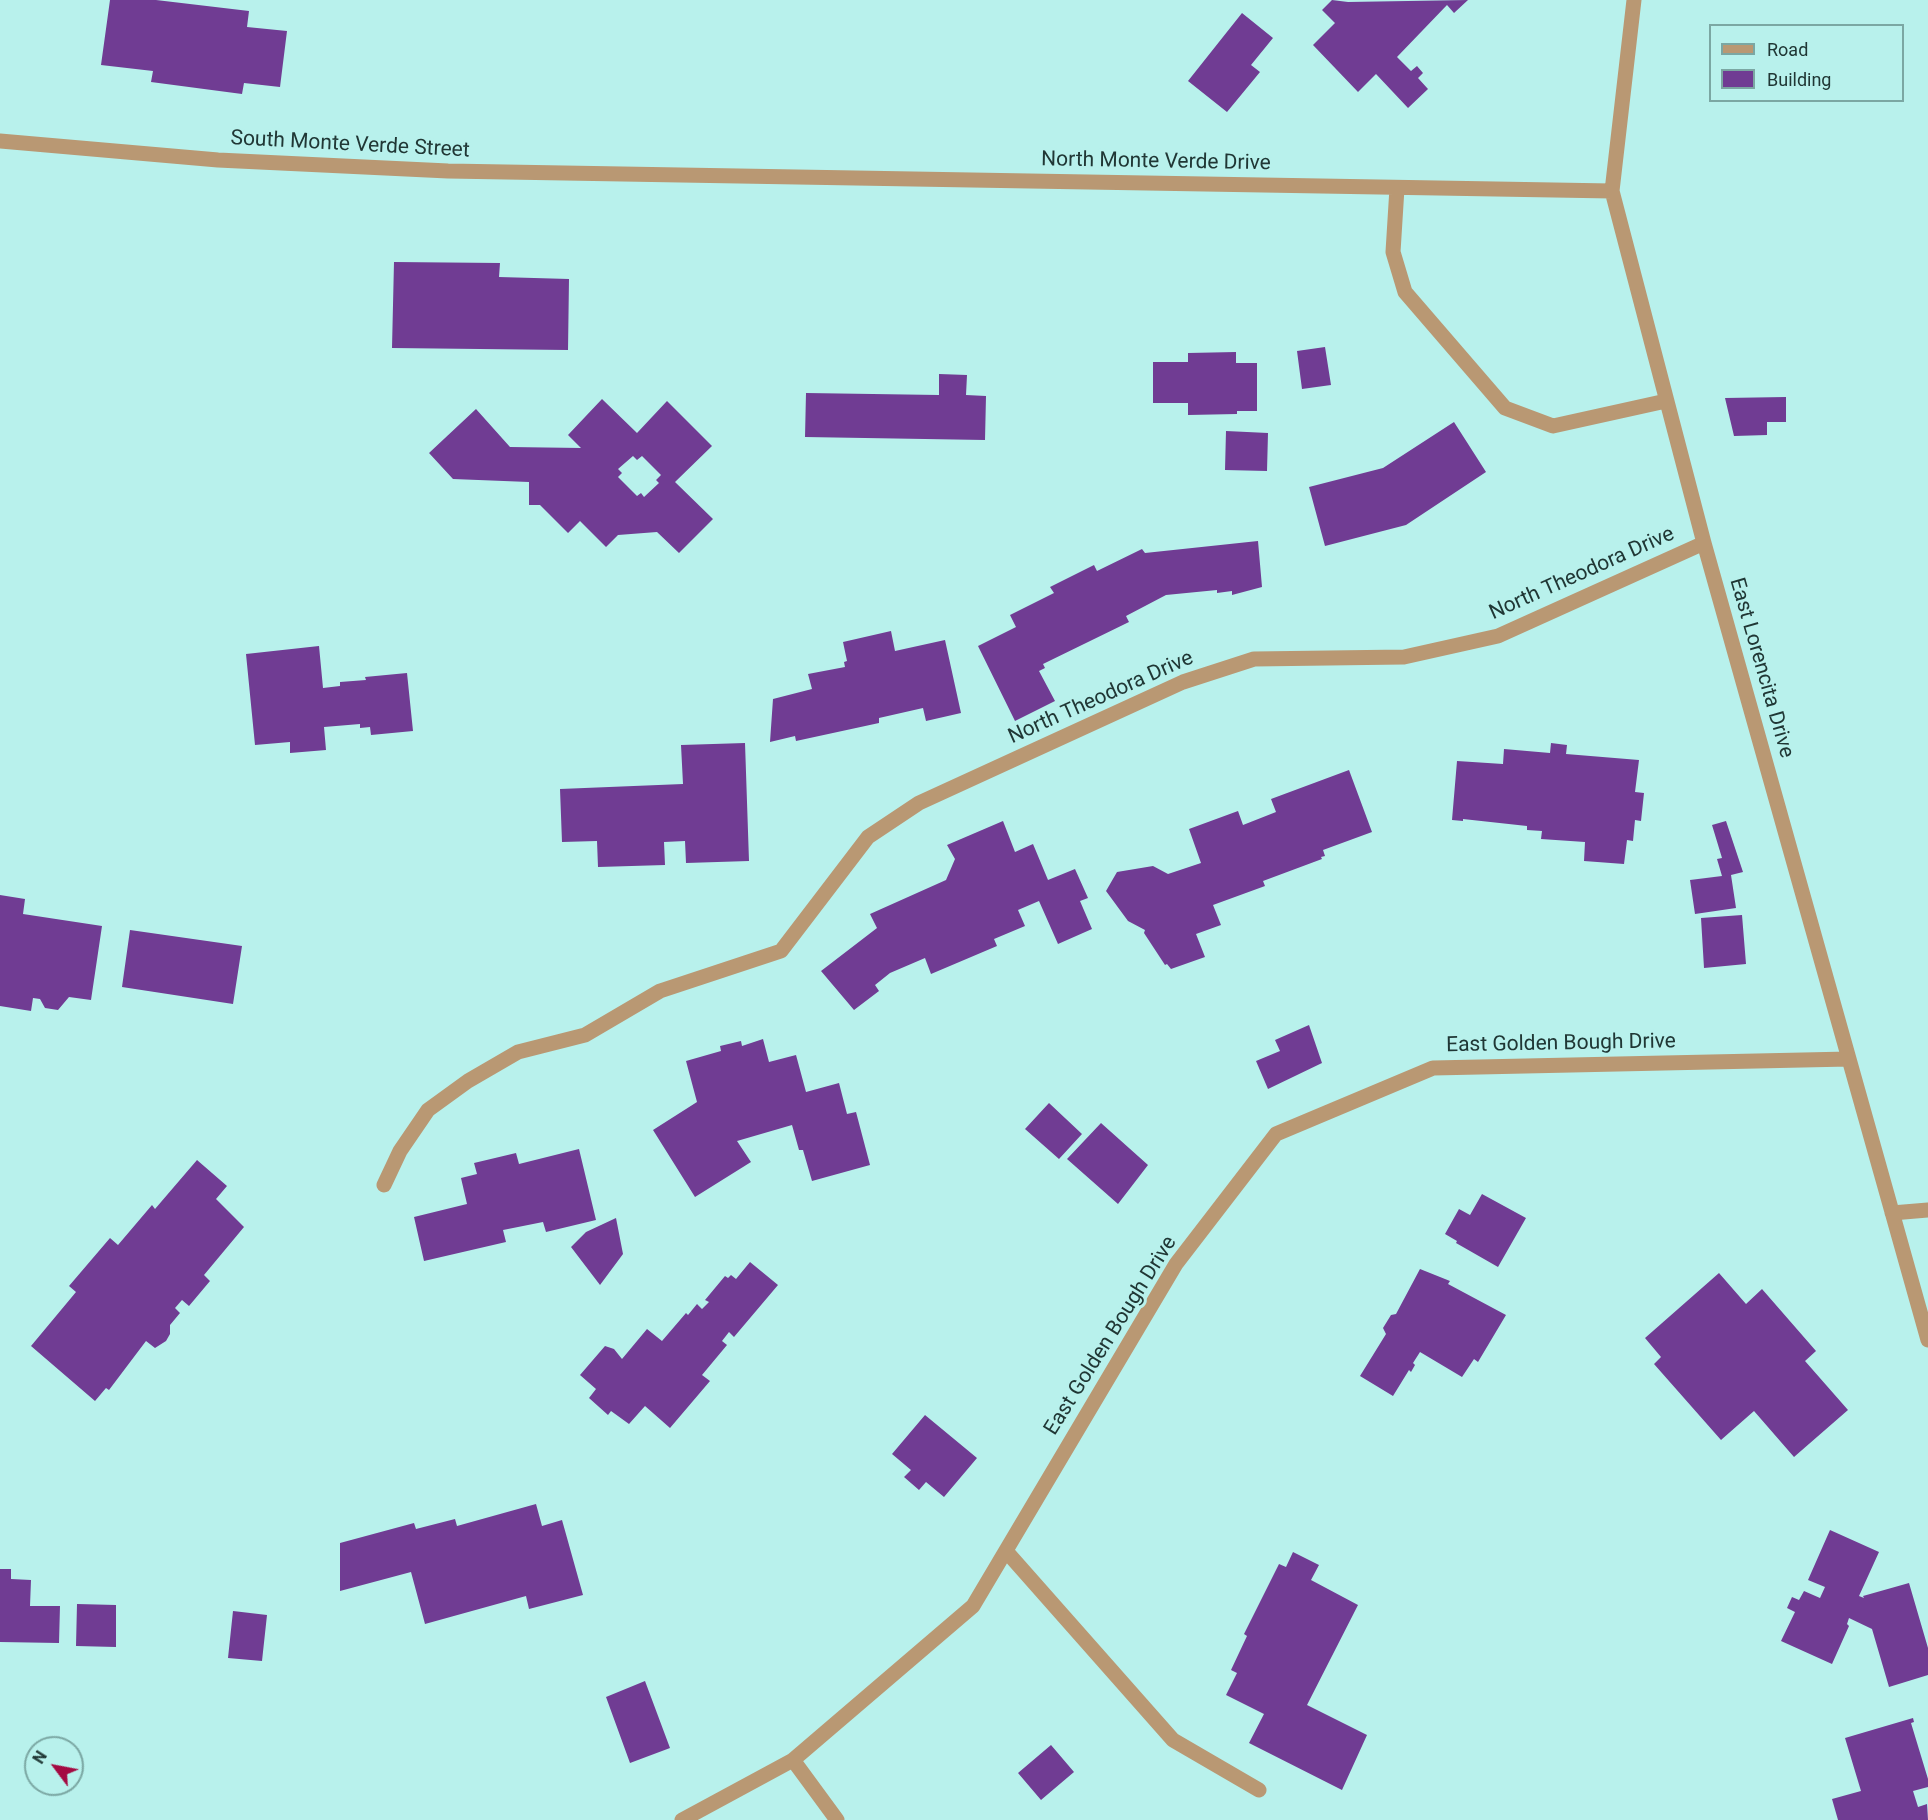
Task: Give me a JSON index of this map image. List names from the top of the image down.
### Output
{
  "streets": {
    "street": [
      "South Monte Verde Street",
      "North Monte Verde Drive",
      "North Theodora Drive",
      "East Lorencita Drive",
      "East Golden Bough Drive"
    ]
  },
  "crossings": [
    ["South Monte Verde Street", "North Monte Verde Drive"],
    ["North Monte Verde Drive", "East Lorencita Drive"],
    ["North Theodora Drive", "East Lorencita Drive"],
    ["East Lorencita Drive", "East Golden Bough Drive"]
  ],
  "legend": ["Road", "Building"],
  "north": "top left"
}
